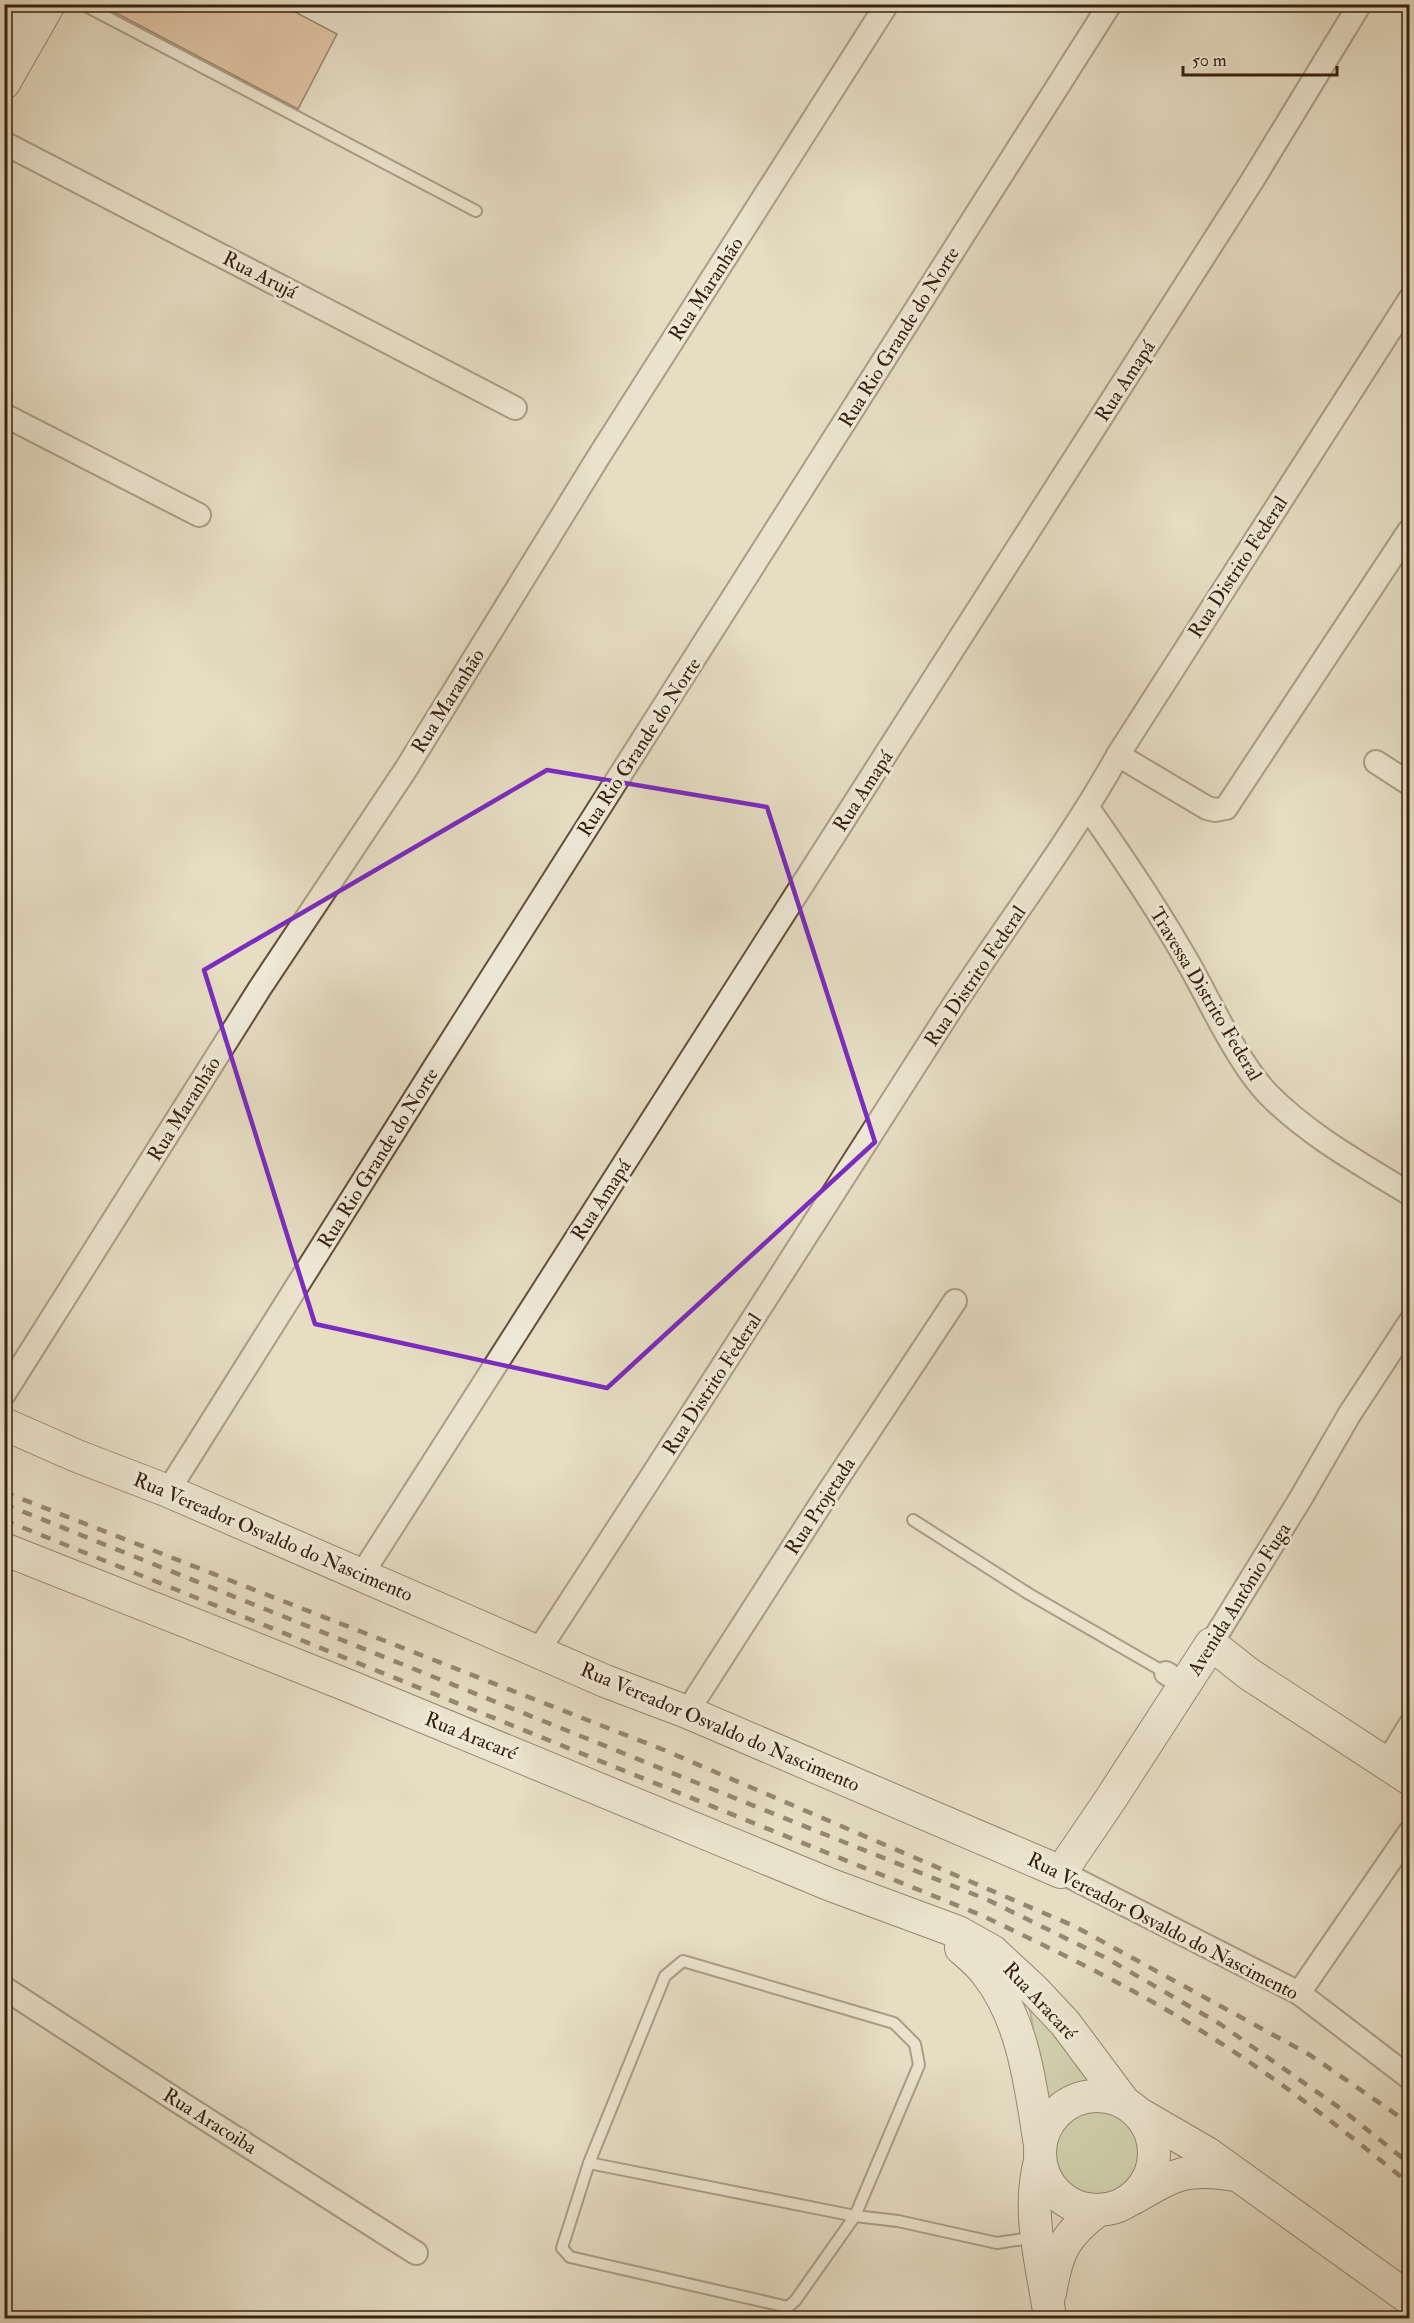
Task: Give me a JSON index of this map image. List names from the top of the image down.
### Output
{
  "streets": {
    "main road": ["Rua Vereador Osvaldo do Nascimento", "Avenida Antônio Fuga", "Rua Aracaré"],
    "street": [
      "Rua Arujá",
      "Rua Maranhão",
      "Rua Rio Grande do Norte",
      "Rua Amapá",
      "Rua Distrito Federal",
      "Travessa Distrito Federal",
      "Rua Projetada",
      "Rua Aracoiba"
    ]
  },
  "crossings": [
    ["Rua Rio Grande do Norte", "Rua Vereador Osvaldo do Nascimento"],
    ["Rua Amapá", "Rua Vereador Osvaldo do Nascimento"],
    ["Rua Distrito Federal", "Travessa Distrito Federal"],
    ["Rua Distrito Federal", "Rua Vereador Osvaldo do Nascimento"],
    ["Rua Projetada", "Rua Vereador Osvaldo do Nascimento"],
    ["Rua Vereador Osvaldo do Nascimento", "Avenida Antônio Fuga"]
  ],
  "scale_bar": "50 m"
}
